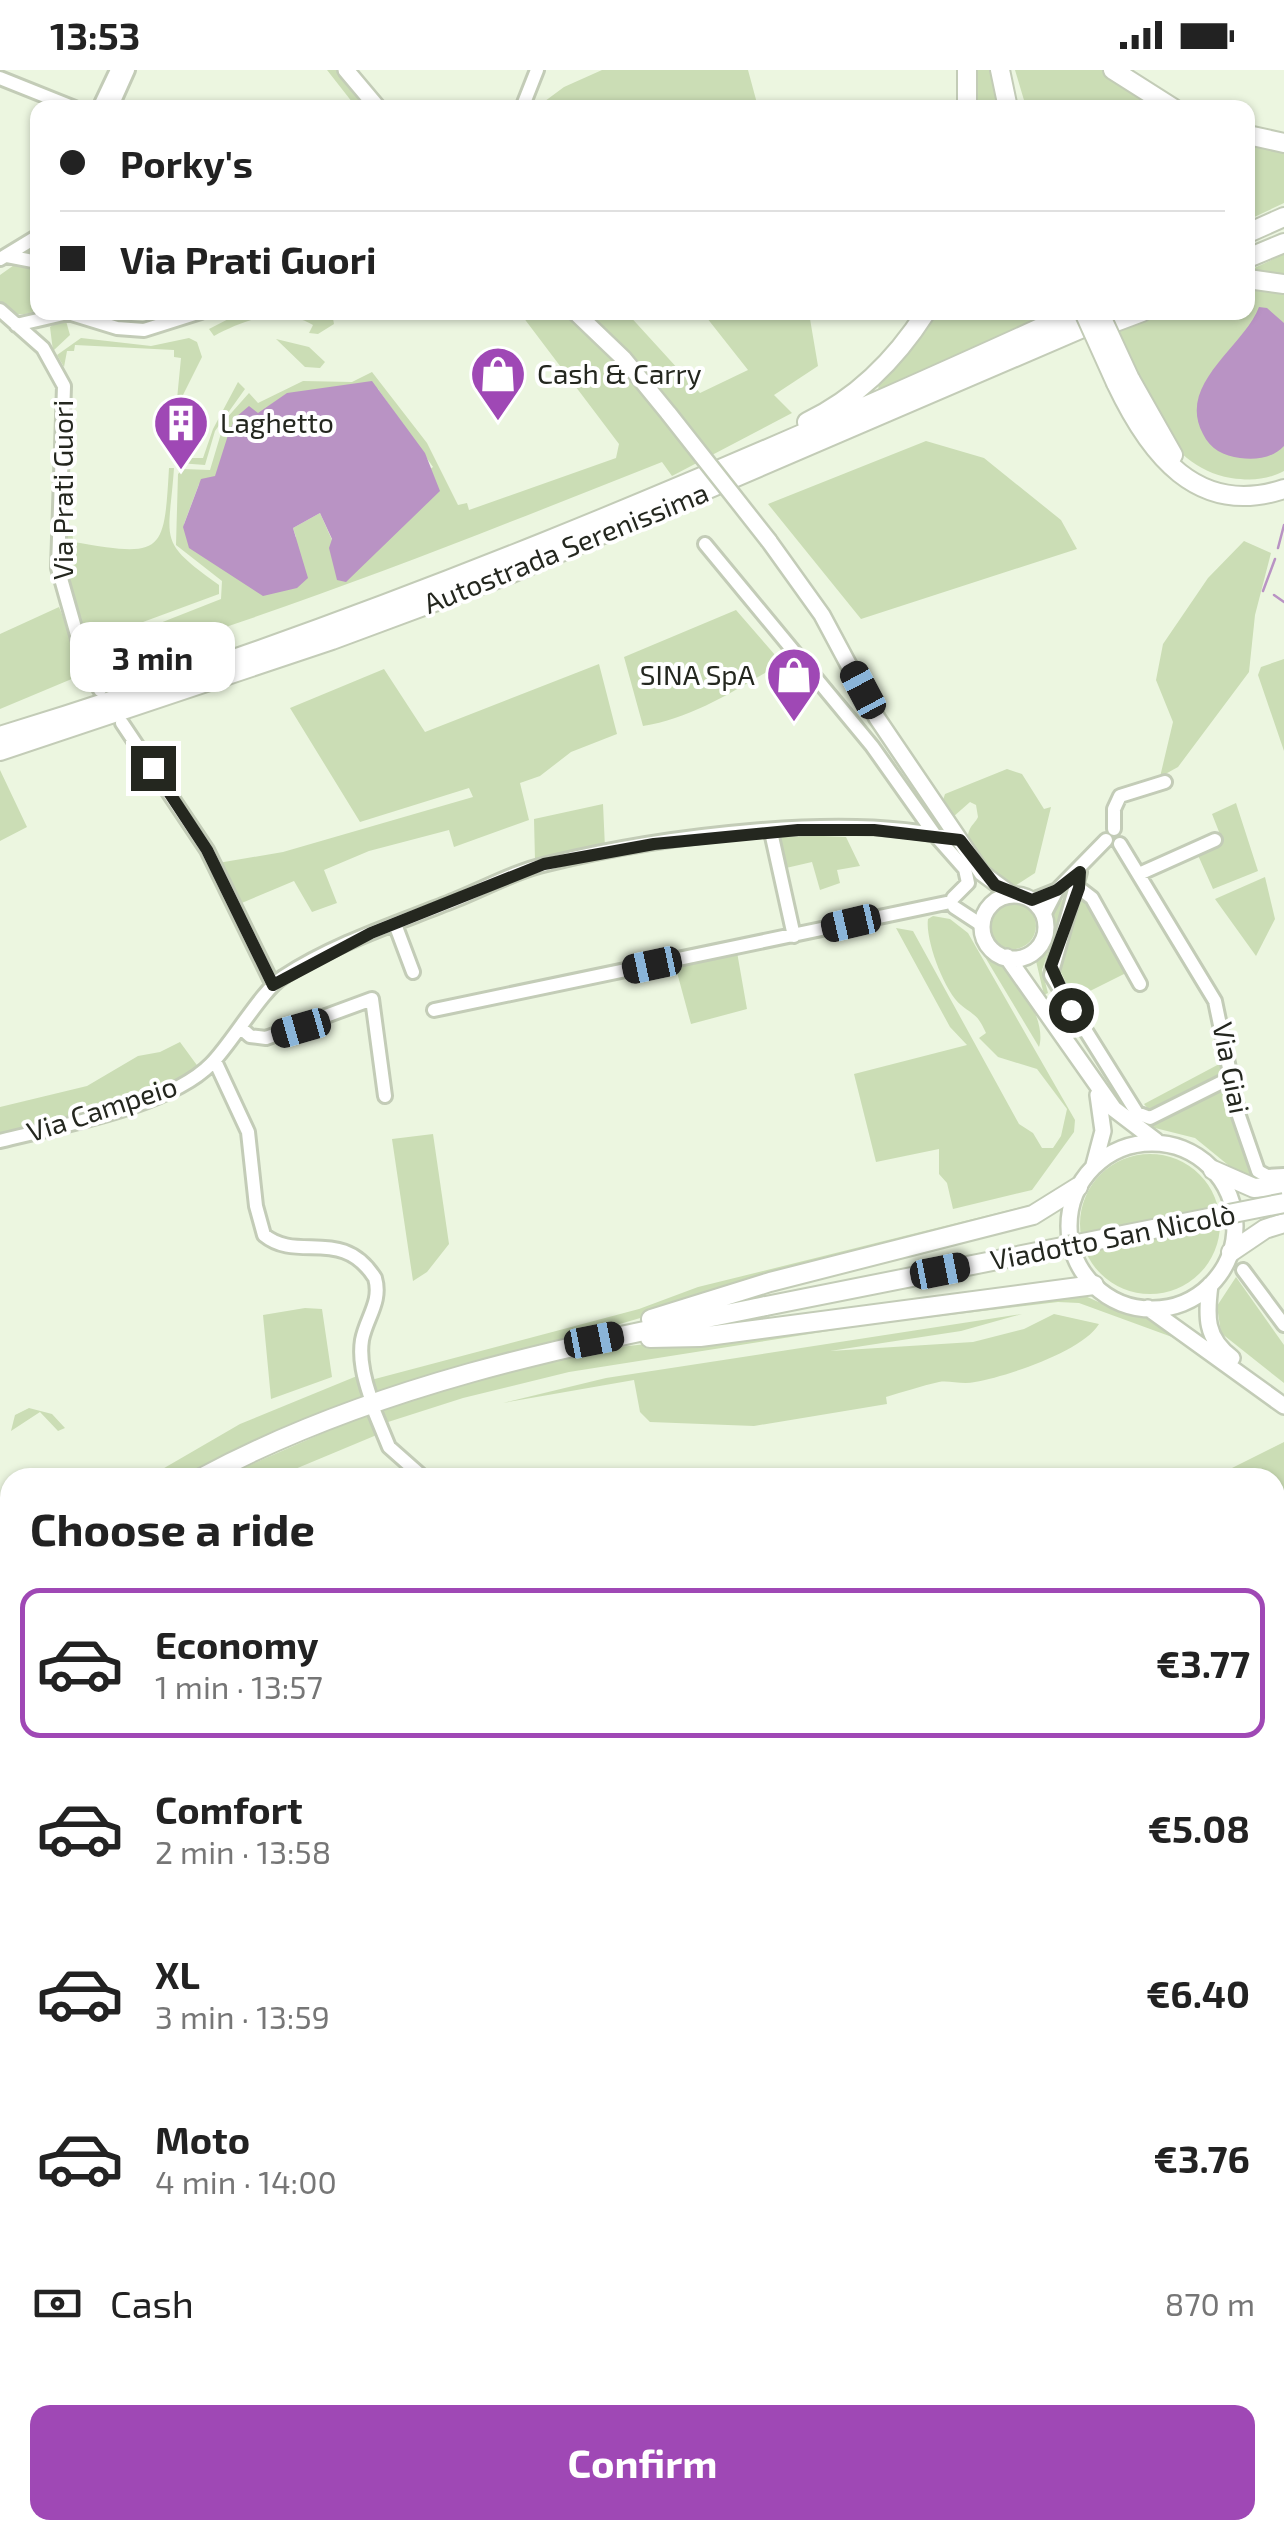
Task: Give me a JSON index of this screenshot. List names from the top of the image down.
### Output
{
  "streets": {
    "highway": ["Autostrada Serenissima", "Viadotto San Nicolò"],
    "street": ["Via Prati Guori", "Via Giai", "Via Campeio"]
  },
  "places": {
    "shop": ["Cash & Carry", "SINA SpA"],
    "building": ["Laghetto"]
  },
  "page": {
    "status": "13:53",
    "banner": ["Porky's", "Via Prati Guori"],
    "bubble": "3 min",
    "heading": "Choose a ride",
    "list": [
      {
        "name": "Economy",
        "note": "1 min · 13:57",
        "value": "€3.77"
      },
      {
        "name": "Comfort",
        "note": "2 min · 13:58",
        "value": "€5.08"
      },
      {
        "name": "XL",
        "note": "3 min · 13:59",
        "value": "€6.40"
      },
      {
        "name": "Moto",
        "note": "4 min · 14:00",
        "value": "€3.76"
      }
    ],
    "pay": ["Cash", "870 m"],
    "buttons": "Confirm"
  }
}
